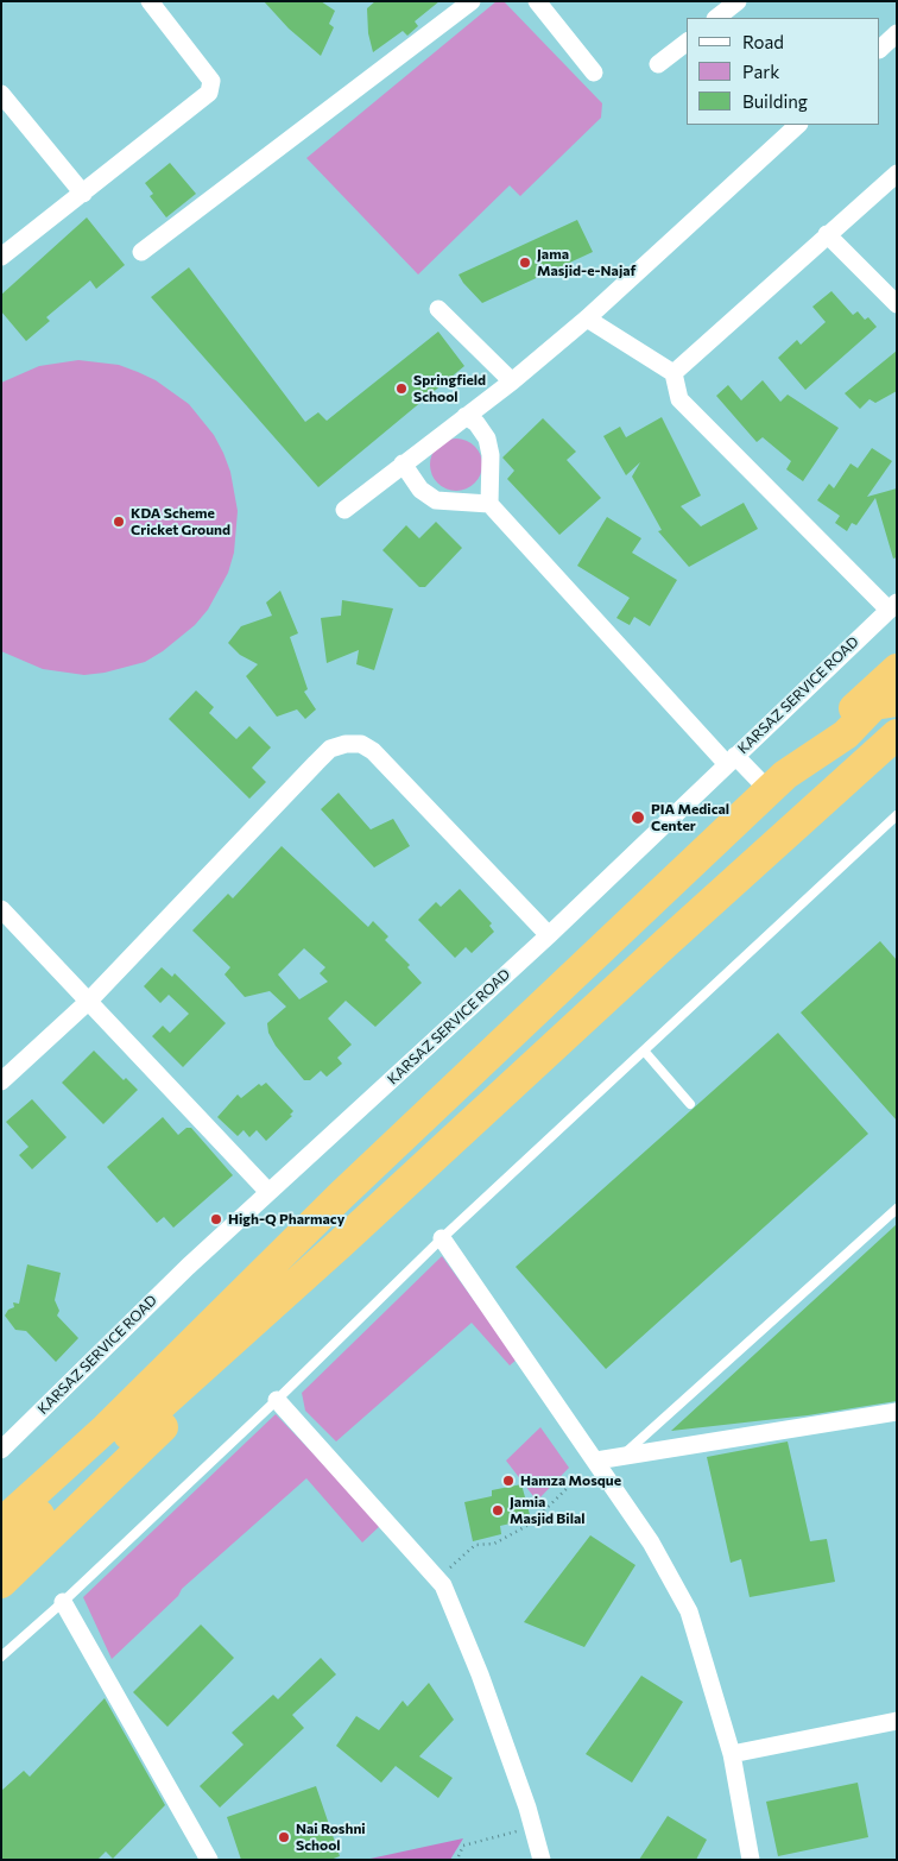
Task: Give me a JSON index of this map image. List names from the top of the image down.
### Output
{
  "streets": {
    "street": ["KARSAZ SERVICE ROAD"]
  },
  "places": [
    "Jama Masjid-e-Najaf",
    "Springfield School",
    "KDA Scheme Cricket Ground",
    "PIA Medical Center",
    "High-Q Pharmacy",
    "Hamza Mosque",
    "Jamia Masjid Bilal",
    "Nai Roshni School"
  ],
  "legend": ["Road", "Park", "Building"]
}
